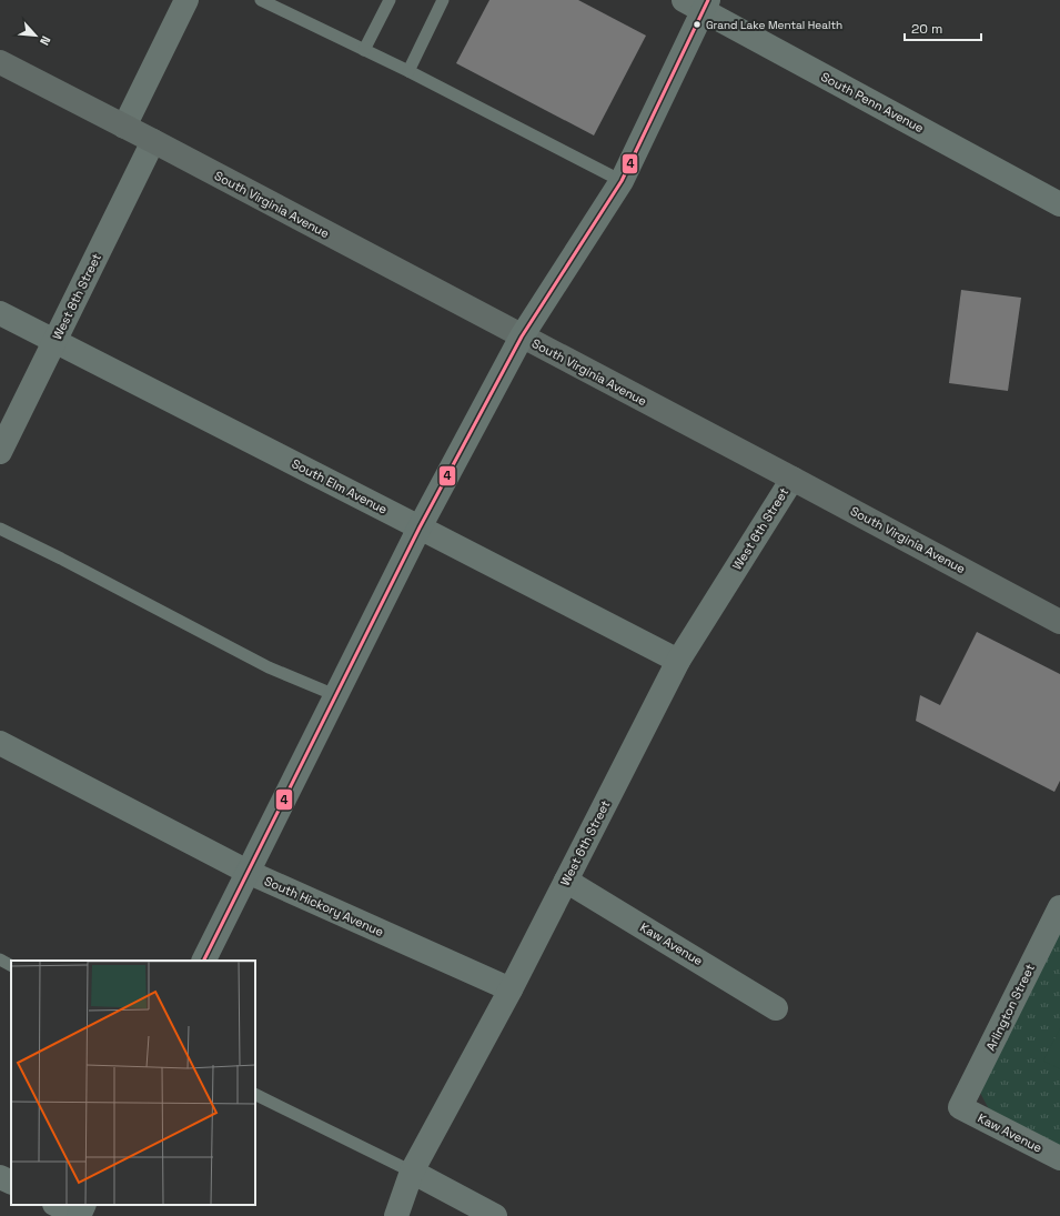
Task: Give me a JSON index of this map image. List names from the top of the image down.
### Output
{
  "streets": {
    "street": [
      "South Penn Avenue",
      "South Virginia Avenue",
      "West 8th Street",
      "South Elm Avenue",
      "West 6th Street",
      "South Hickory Avenue",
      "Kaw Avenue",
      "Arlington Street"
    ]
  },
  "crossings": [
    ["South Virginia Avenue", "West 8th Street"],
    ["South Virginia Avenue", "West 6th Street"],
    ["West 8th Street", "South Elm Avenue"],
    ["South Elm Avenue", "West 6th Street"],
    ["West 6th Street", "South Hickory Avenue"],
    ["West 6th Street", "Kaw Avenue"],
    ["Kaw Avenue", "Arlington Street"]
  ],
  "places": ["Grand Lake Mental Health"],
  "lines": ["transit line 4"],
  "scale_bar": "20 m",
  "north": "bottom right"
}
